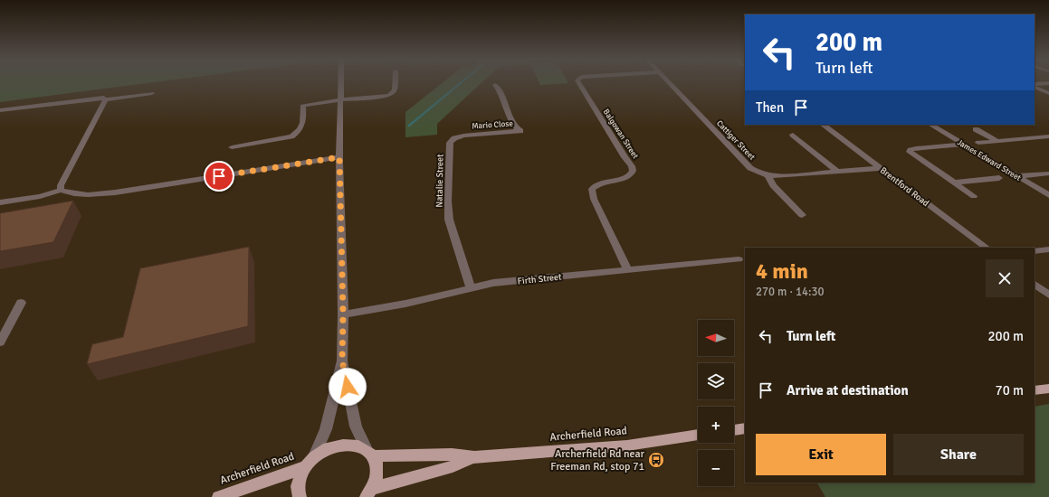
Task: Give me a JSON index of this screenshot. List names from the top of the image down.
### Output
{
  "streets": {
    "main road": ["Archerfield Road"],
    "street": [
      "Mario Close",
      "Balgowan Street",
      "Cattiger Street",
      "James Edward Street",
      "Natalie Street",
      "Brentford Road",
      "Firth Street"
    ]
  },
  "crossings": [
    ["Mario Close", "Natalie Street"],
    ["Balgowan Street", "Firth Street"],
    ["Cattiger Street", "Brentford Road"],
    ["Natalie Street", "Firth Street"]
  ],
  "places": {
    "bus stop": ["Archerfield Rd near Freeman Rd, stop 71"]
  },
  "north": "left",
  "page": {
    "turn": ["200 m", "Turn left"],
    "then": "Then",
    "heading": ["4 min", "270 m · 14:30"],
    "list": [
      {
        "name": "Turn left",
        "value": "200 m"
      },
      {
        "name": "Arrive at destination",
        "value": "70 m"
      }
    ],
    "map_buttons": ["+", "−"],
    "buttons": ["Exit", "Share"]
  }
}
